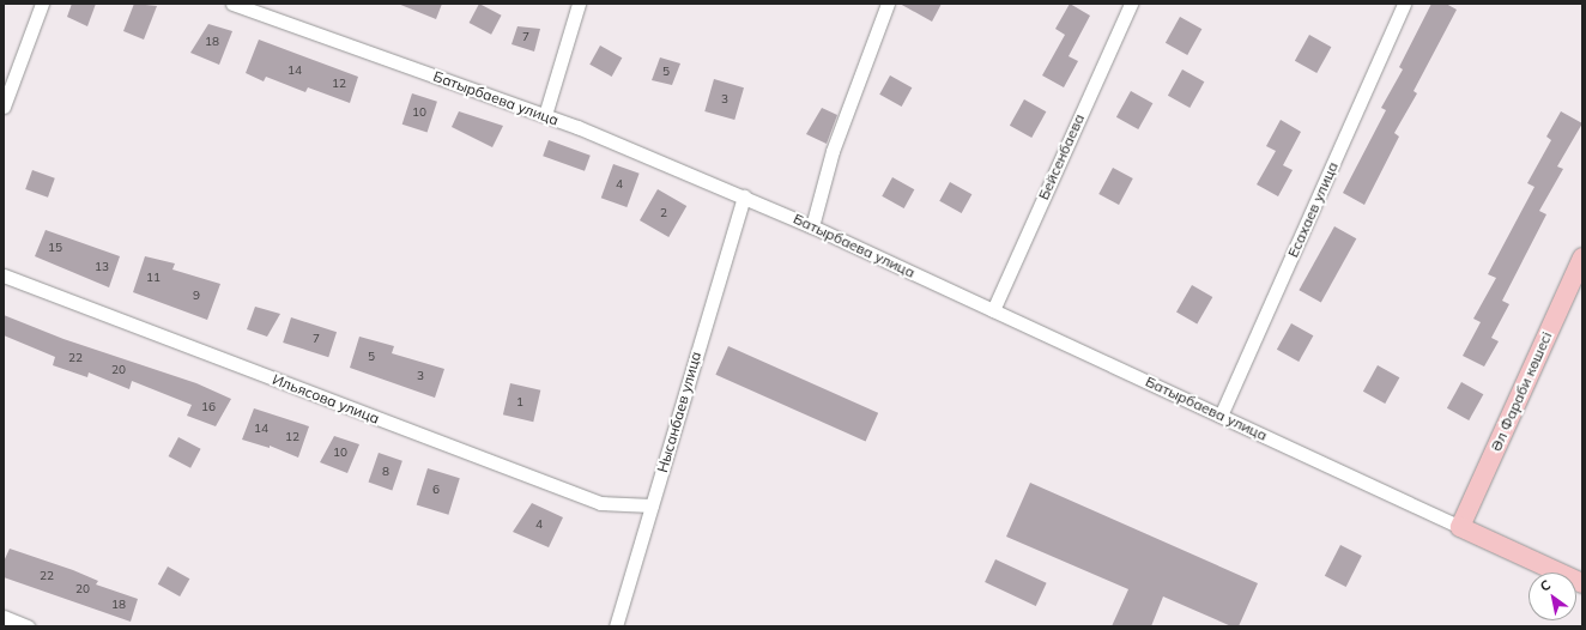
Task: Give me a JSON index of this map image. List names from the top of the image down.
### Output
{
  "streets": {
    "street": [
      "Батырбаева улица",
      "Бейсенбаева",
      "Есахаев улица",
      "Әл Фараби көшесі",
      "Ильясова улица",
      "Нысанбаев улица"
    ]
  },
  "crossings": [
    ["Батырбаева улица", "Бейсенбаева"],
    ["Батырбаева улица", "Есахаев улица"],
    ["Батырбаева улица", "Әл Фараби көшесі"],
    ["Батырбаева улица", "Нысанбаев улица"],
    ["Ильясова улица", "Нысанбаев улица"]
  ],
  "house_numbers": [
    "7",
    "18",
    "14",
    "5",
    "12",
    "3",
    "10",
    "4",
    "2",
    "15",
    "13",
    "11",
    "9",
    "7",
    "5",
    "22",
    "20",
    "3",
    "1",
    "16",
    "14",
    "12",
    "10",
    "8",
    "6",
    "4",
    "22",
    "20",
    "18"
  ],
  "north": "top left"
}
